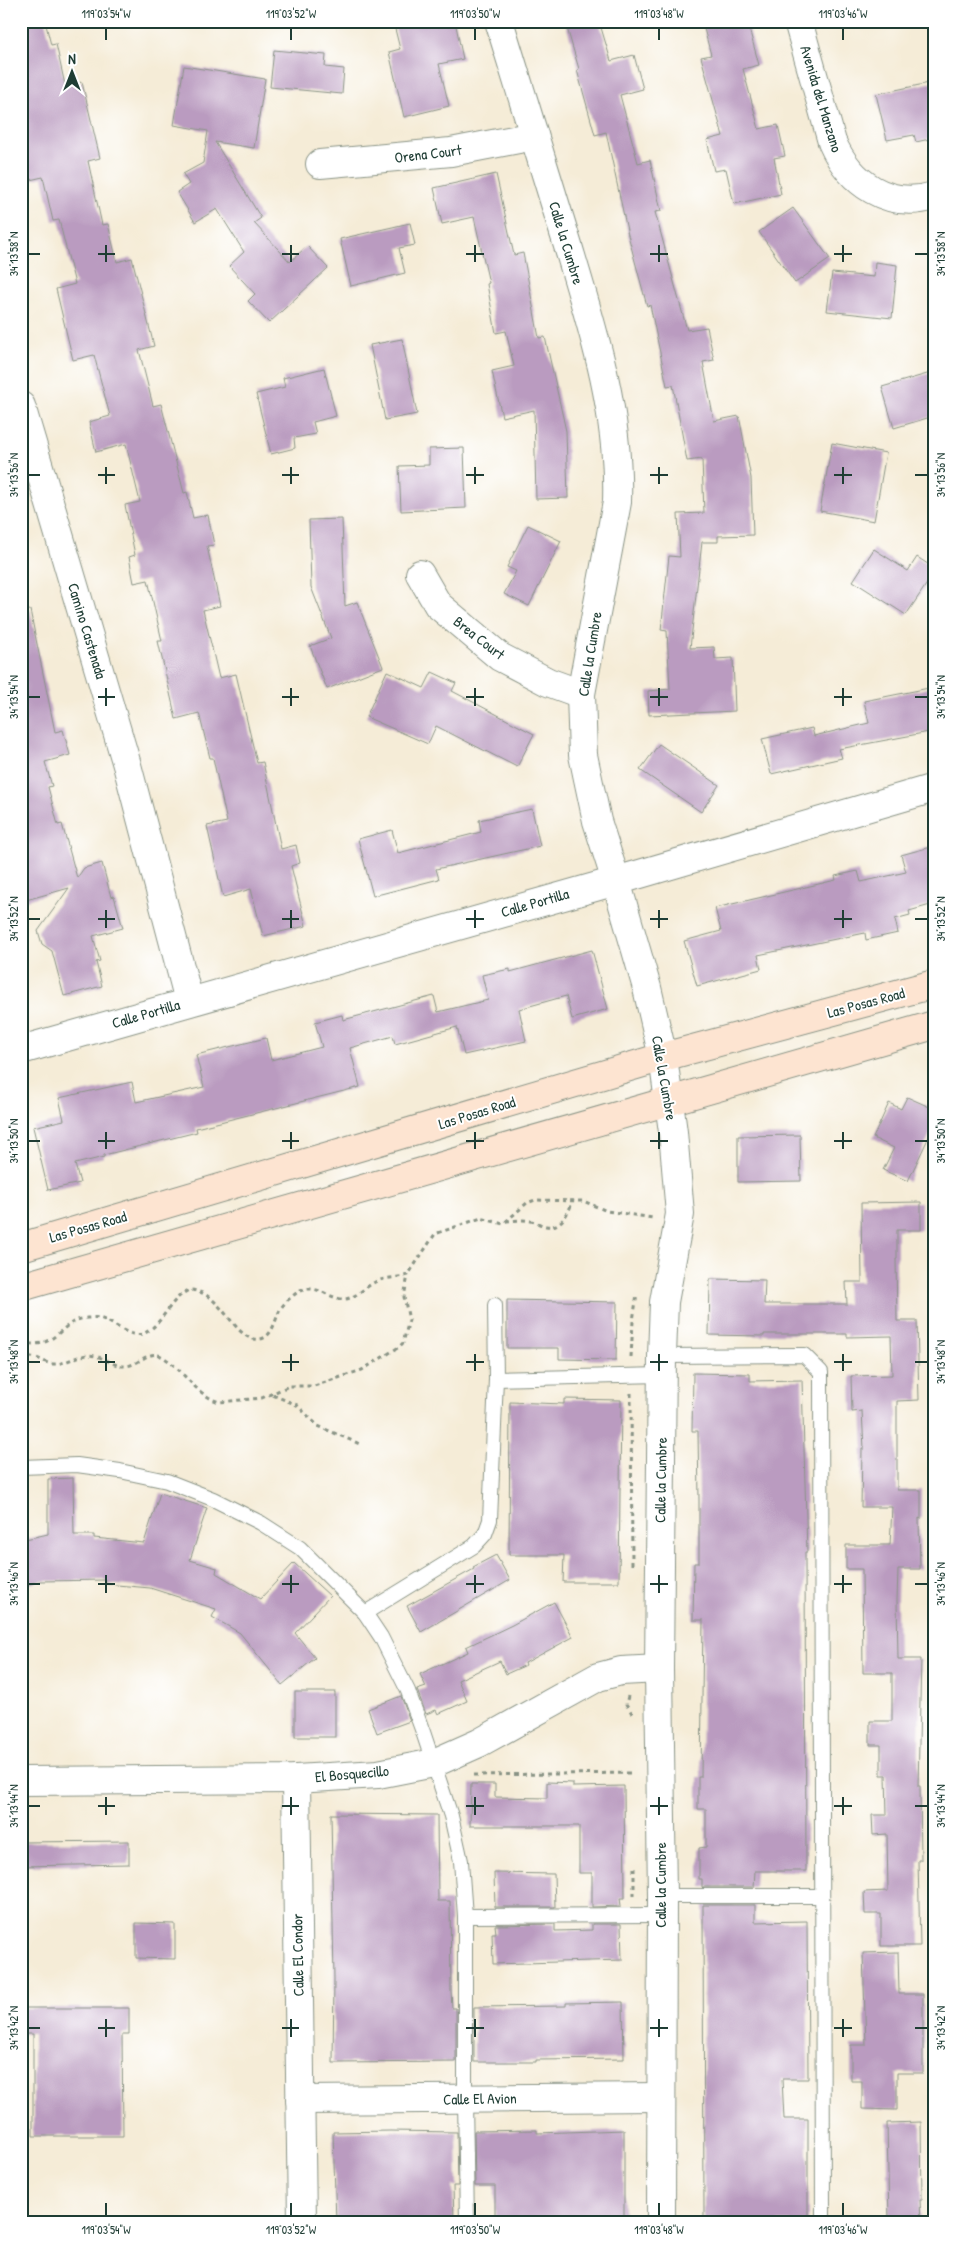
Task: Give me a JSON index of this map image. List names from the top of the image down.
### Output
{
  "streets": {
    "main road": ["Las Posas Road"],
    "street": [
      "Avenida del Manzano",
      "Orena Court",
      "Calle la Cumbre",
      "Camino Castenada",
      "Brea Court",
      "Calle Portilla",
      "El Bosquecillo",
      "Calle El Condor",
      "Calle El Avion"
    ]
  },
  "crossings": [
    ["Orena Court", "Calle la Cumbre"],
    ["Calle la Cumbre", "Brea Court"],
    ["Calle la Cumbre", "Calle Portilla"],
    ["Calle la Cumbre", "Las Posas Road"],
    ["Calle la Cumbre", "El Bosquecillo"],
    ["Calle la Cumbre", "Calle El Avion"],
    ["Camino Castenada", "Calle Portilla"],
    ["El Bosquecillo", "Calle El Condor"],
    ["Calle El Condor", "Calle El Avion"]
  ],
  "north": "top",
  "coordinates": [
    "119°03'54\"W",
    "119°03'52\"W",
    "119°03'50\"W",
    "119°03'48\"W",
    "119°03'46\"W",
    "34°13'58\"N",
    "34°13'56\"N",
    "34°13'54\"N",
    "34°13'52\"N",
    "34°13'50\"N",
    "34°13'48\"N",
    "34°13'46\"N",
    "34°13'44\"N",
    "34°13'42\"N"
  ]
}
